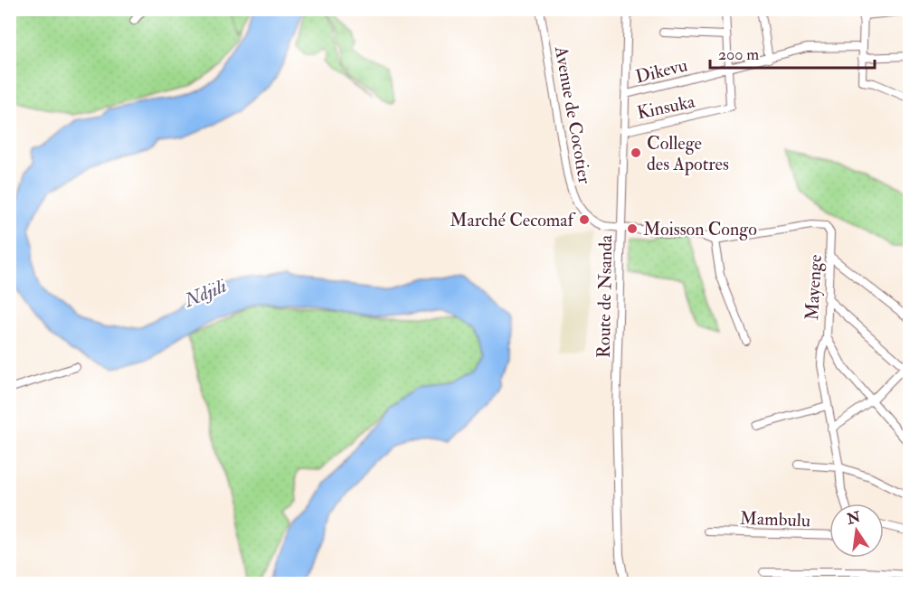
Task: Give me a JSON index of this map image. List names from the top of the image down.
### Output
{
  "streets": {
    "street": [
      "Dikevu",
      "Kinsuka",
      "Avenue de Cocotier",
      "Mayenge",
      "Route de Nsanda",
      "Mambulu"
    ]
  },
  "crossings": [
    ["Dikevu", "Kinsuka"],
    ["Dikevu", "Route de Nsanda"],
    ["Kinsuka", "Route de Nsanda"],
    ["Avenue de Cocotier", "Mayenge"],
    ["Avenue de Cocotier", "Route de Nsanda"]
  ],
  "water": ["Ndjili"],
  "places": ["College des Apotres", "Marché Cecomaf", "Moisson Congo"],
  "scale_bar": "200 m",
  "north": "top"
}
